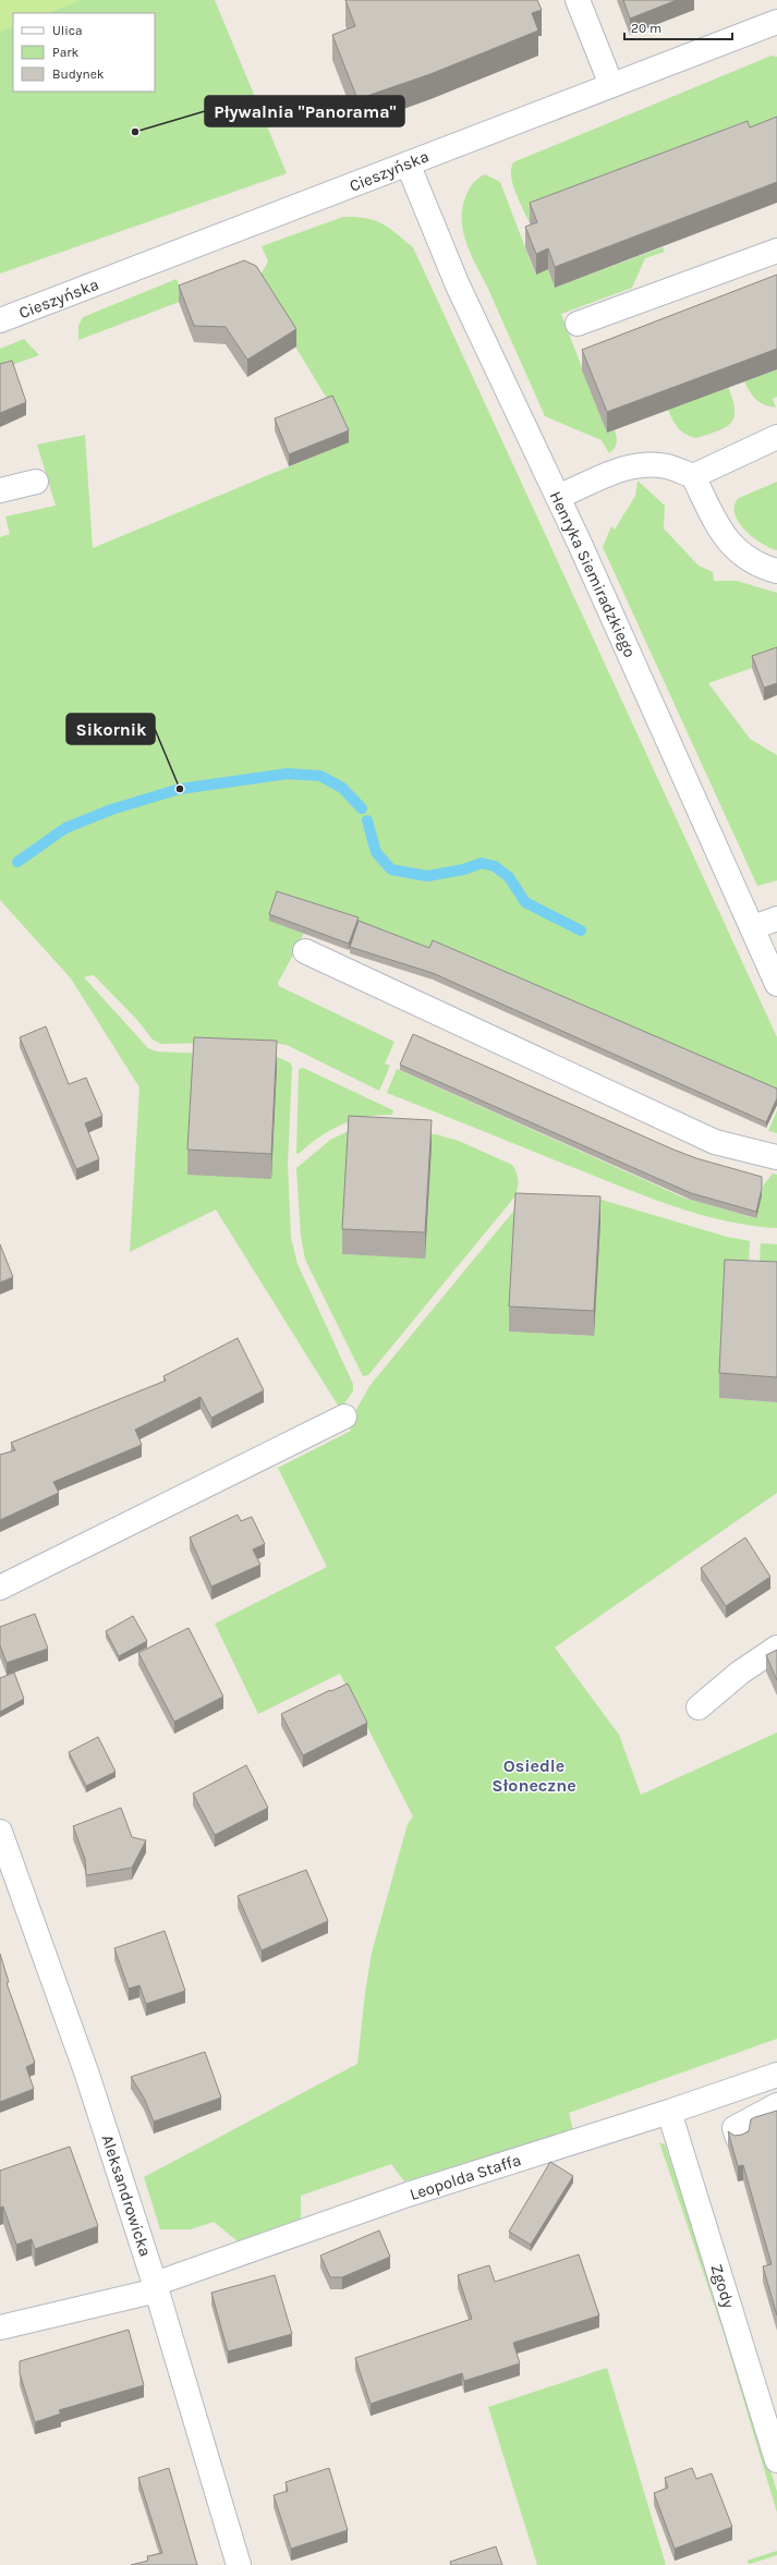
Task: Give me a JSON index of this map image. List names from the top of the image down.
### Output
{
  "streets": {
    "street": [
      "Cieszyńska",
      "Henryka Siemiradzkiego",
      "Leopolda Staffa",
      "Aleksandrowicka",
      "Zgody"
    ]
  },
  "crossings": [
    ["Cieszyńska", "Henryka Siemiradzkiego"],
    ["Leopolda Staffa", "Aleksandrowicka"],
    ["Leopolda Staffa", "Zgody"]
  ],
  "districts": ["Osiedle Słoneczne"],
  "places": ["Pływalnia \"Panorama\"", "Sikornik"],
  "legend": ["Ulica", "Park", "Budynek"],
  "scale_bar": "20 m"
}
